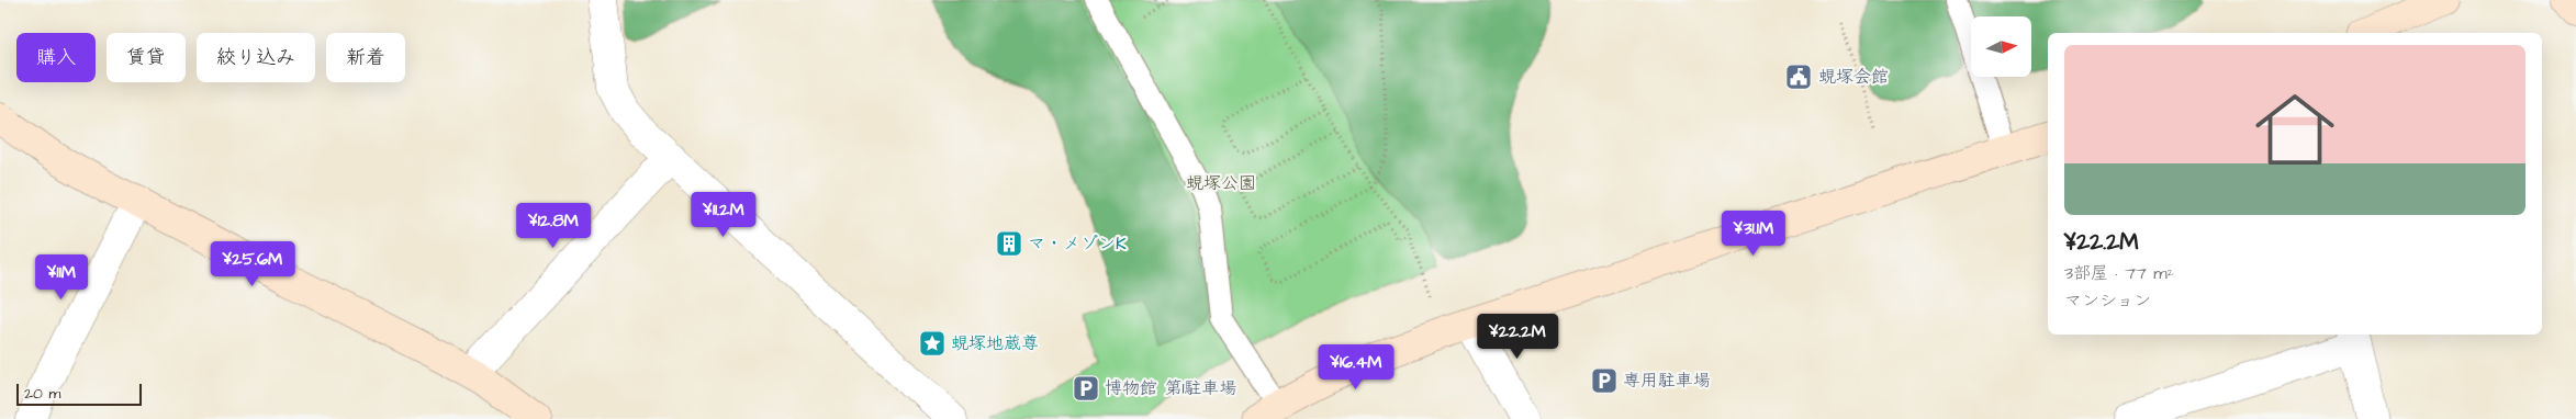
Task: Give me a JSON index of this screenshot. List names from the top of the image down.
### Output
{
  "parks": ["蜆塚公園"],
  "places": {
    "public building": ["蜆塚会館"],
    "building": ["マ・メゾンK"],
    "place": ["蜆塚地蔵尊"],
    "parking": ["専用駐車場", "博物館 第1駐車場"]
  },
  "scale_bar": "20 m",
  "north": "right",
  "page": {
    "chip": [
      "購入",
      "賃貸",
      "絞り込み",
      "新着"
    ],
    "list": [
      {
        "name": "¥22.2M",
        "note": "3部屋 · 77 m² · マンション"
      }
    ],
    "price": [
      "¥11.2M",
      "¥12.8M",
      "¥31.1M",
      "¥25.6M",
      "¥11M",
      "¥22.2M",
      "¥16.4M"
    ],
    "scale": "20 m"
  }
}
